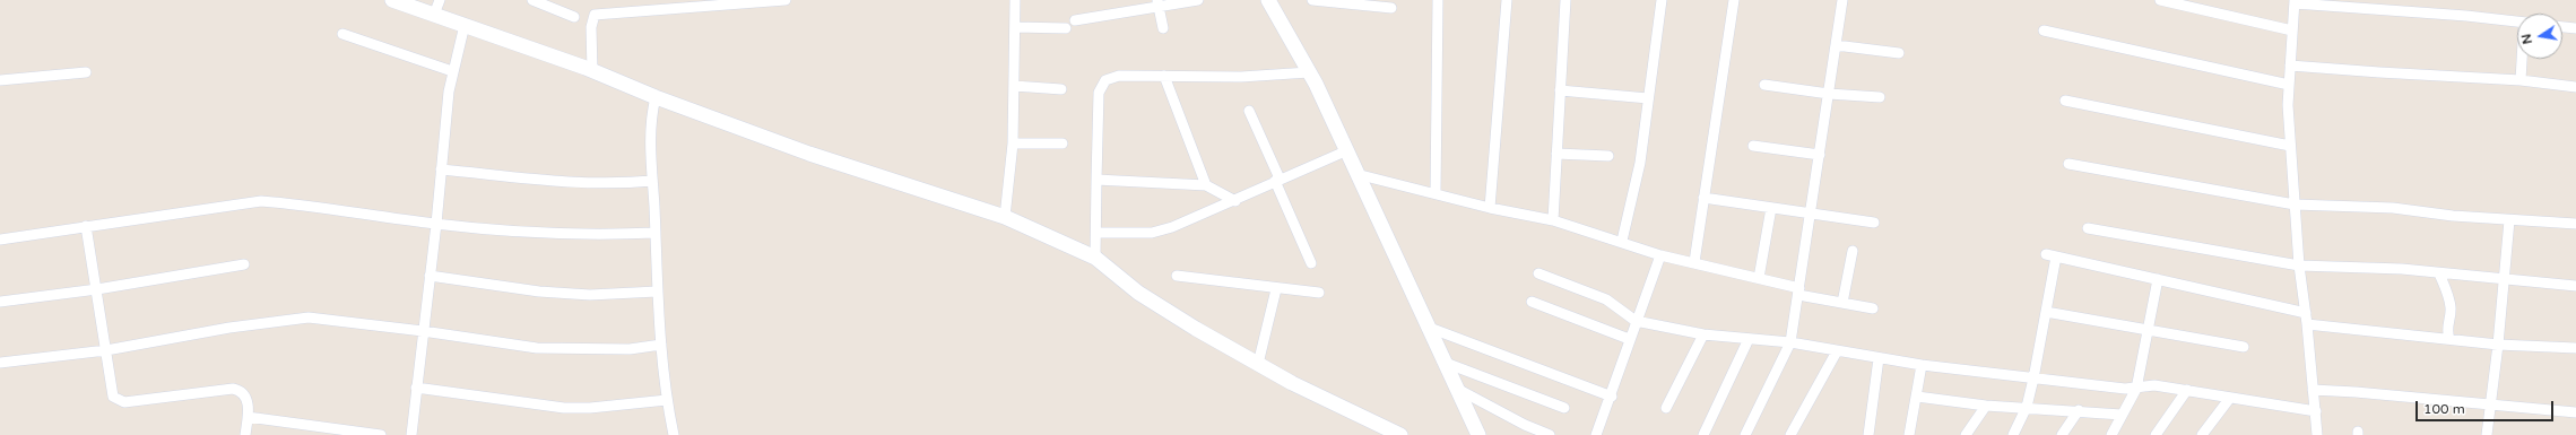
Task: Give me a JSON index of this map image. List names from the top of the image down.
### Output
{
  "scale_bar": "100 m",
  "north": "left"
}
